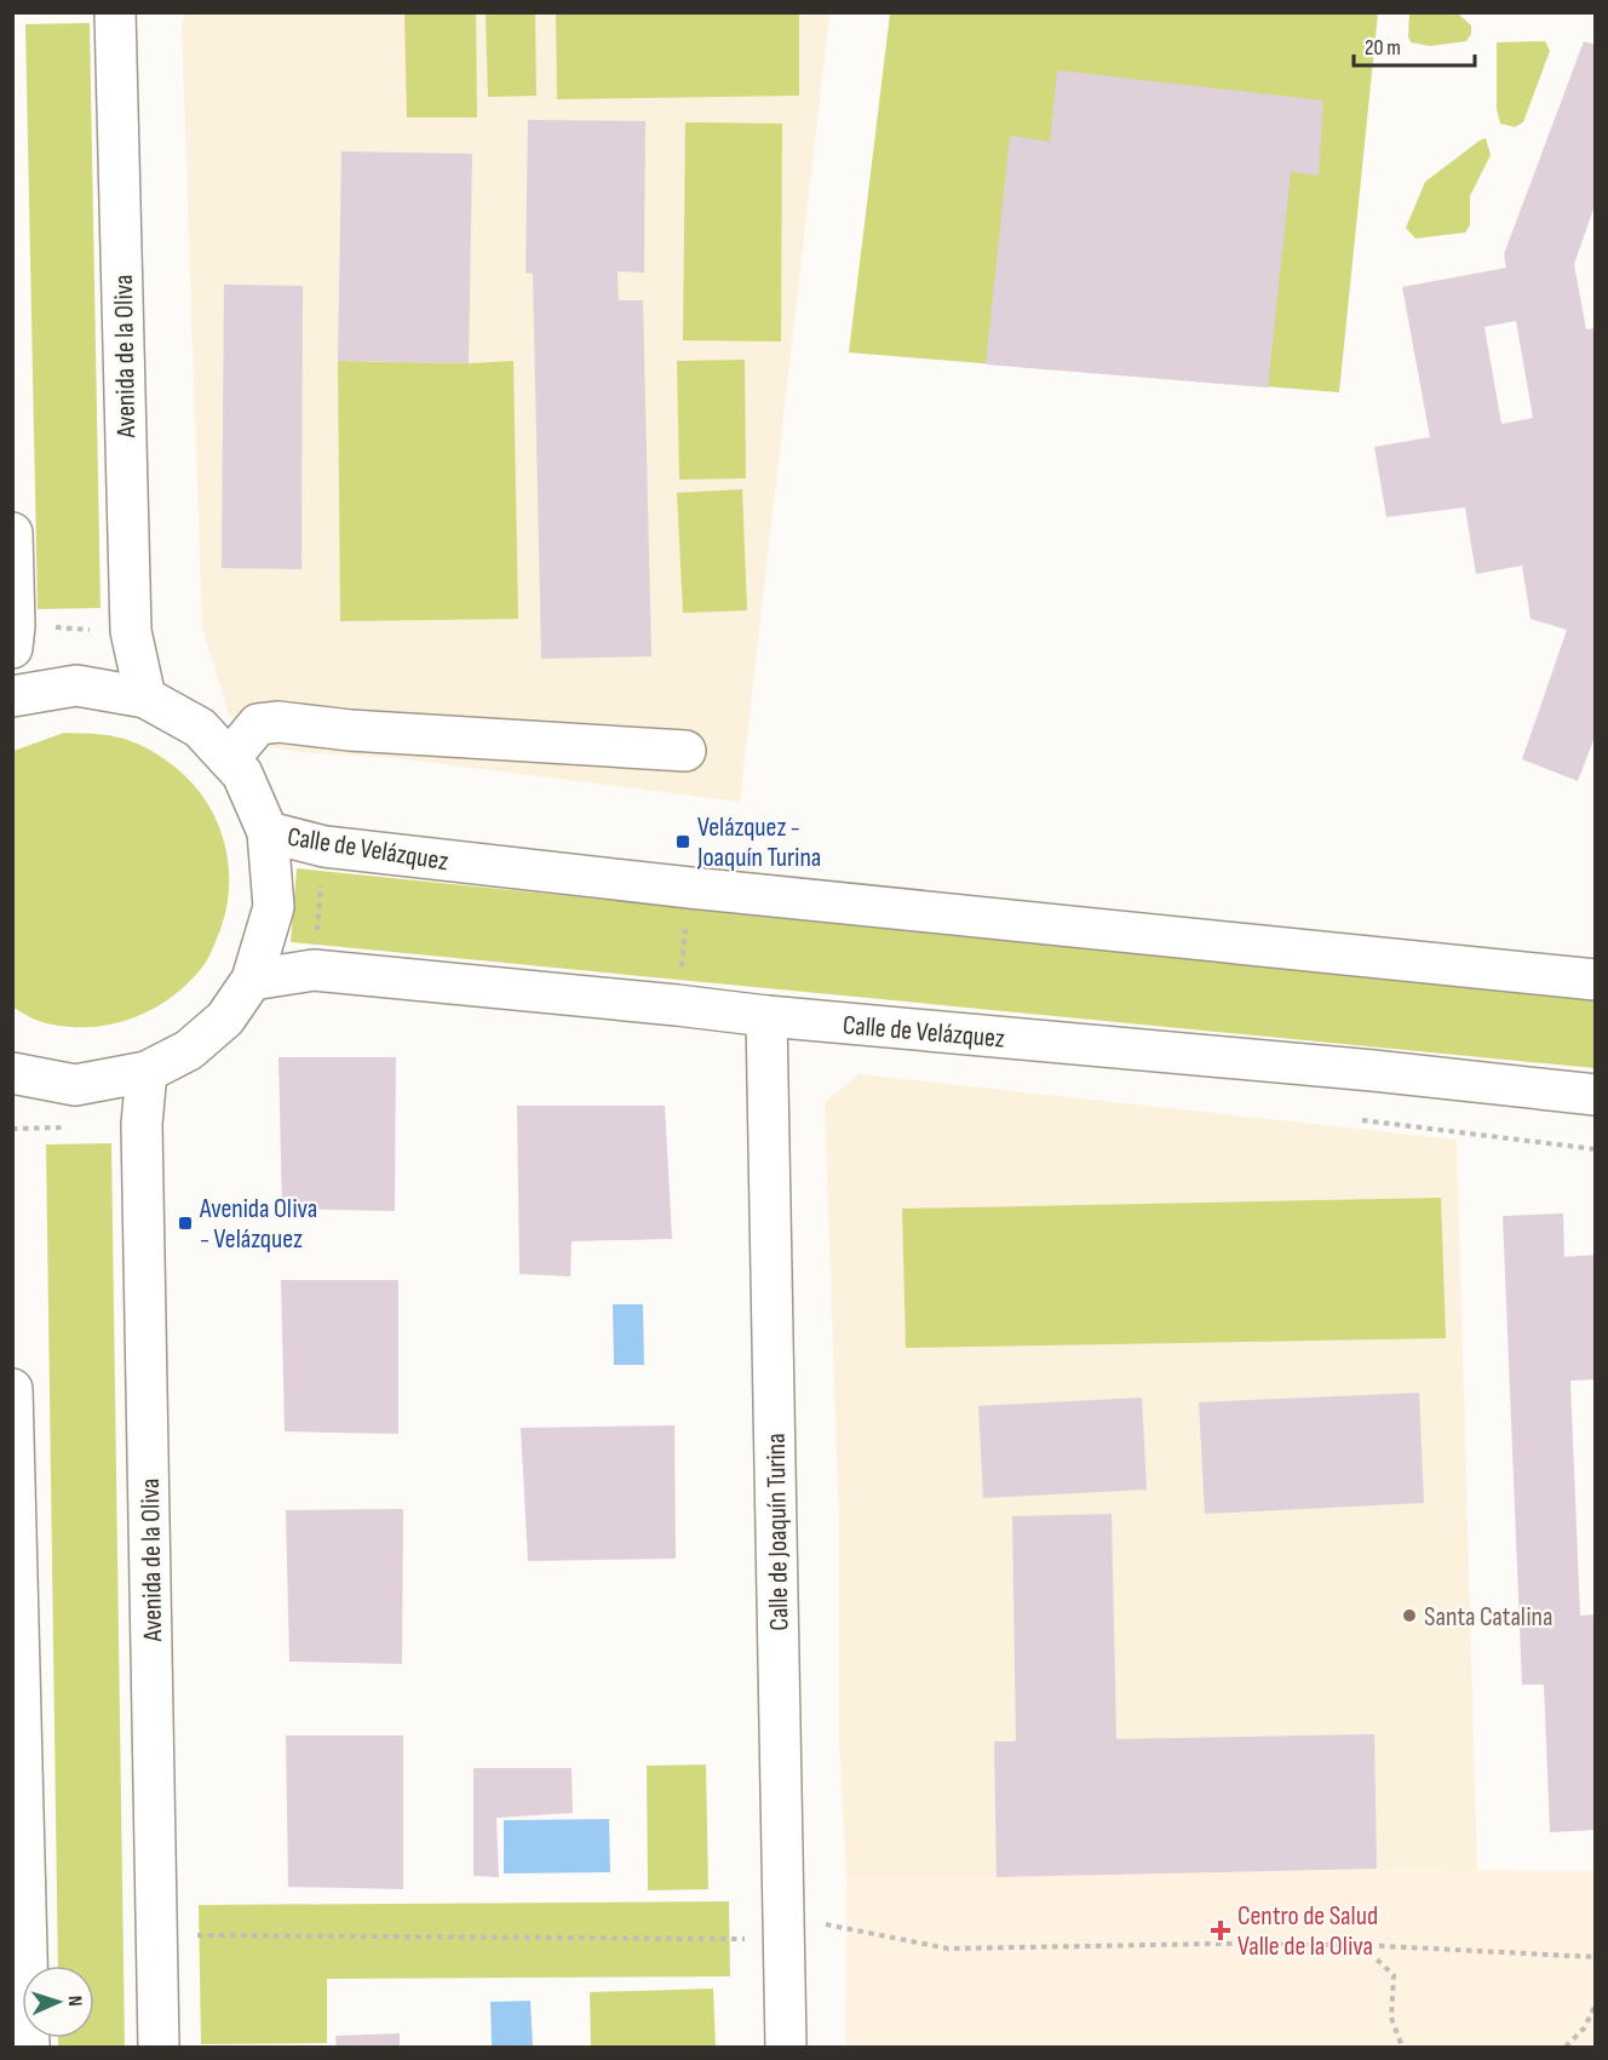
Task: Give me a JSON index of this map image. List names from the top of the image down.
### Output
{
  "streets": {
    "street": ["Avenida de la Oliva", "Calle de Velázquez", "Calle de Joaquín Turina"]
  },
  "crossings": [
    ["Calle de Velázquez", "Calle de Joaquín Turina"]
  ],
  "places": {
    "transit": ["Velázquez - Joaquín Turina", "Avenida Oliva - Velázquez"],
    "other": ["Santa Catalina"],
    "health": ["Centro de Salud Valle de la Oliva"]
  },
  "scale_bar": "20 m",
  "north": "right"
}
